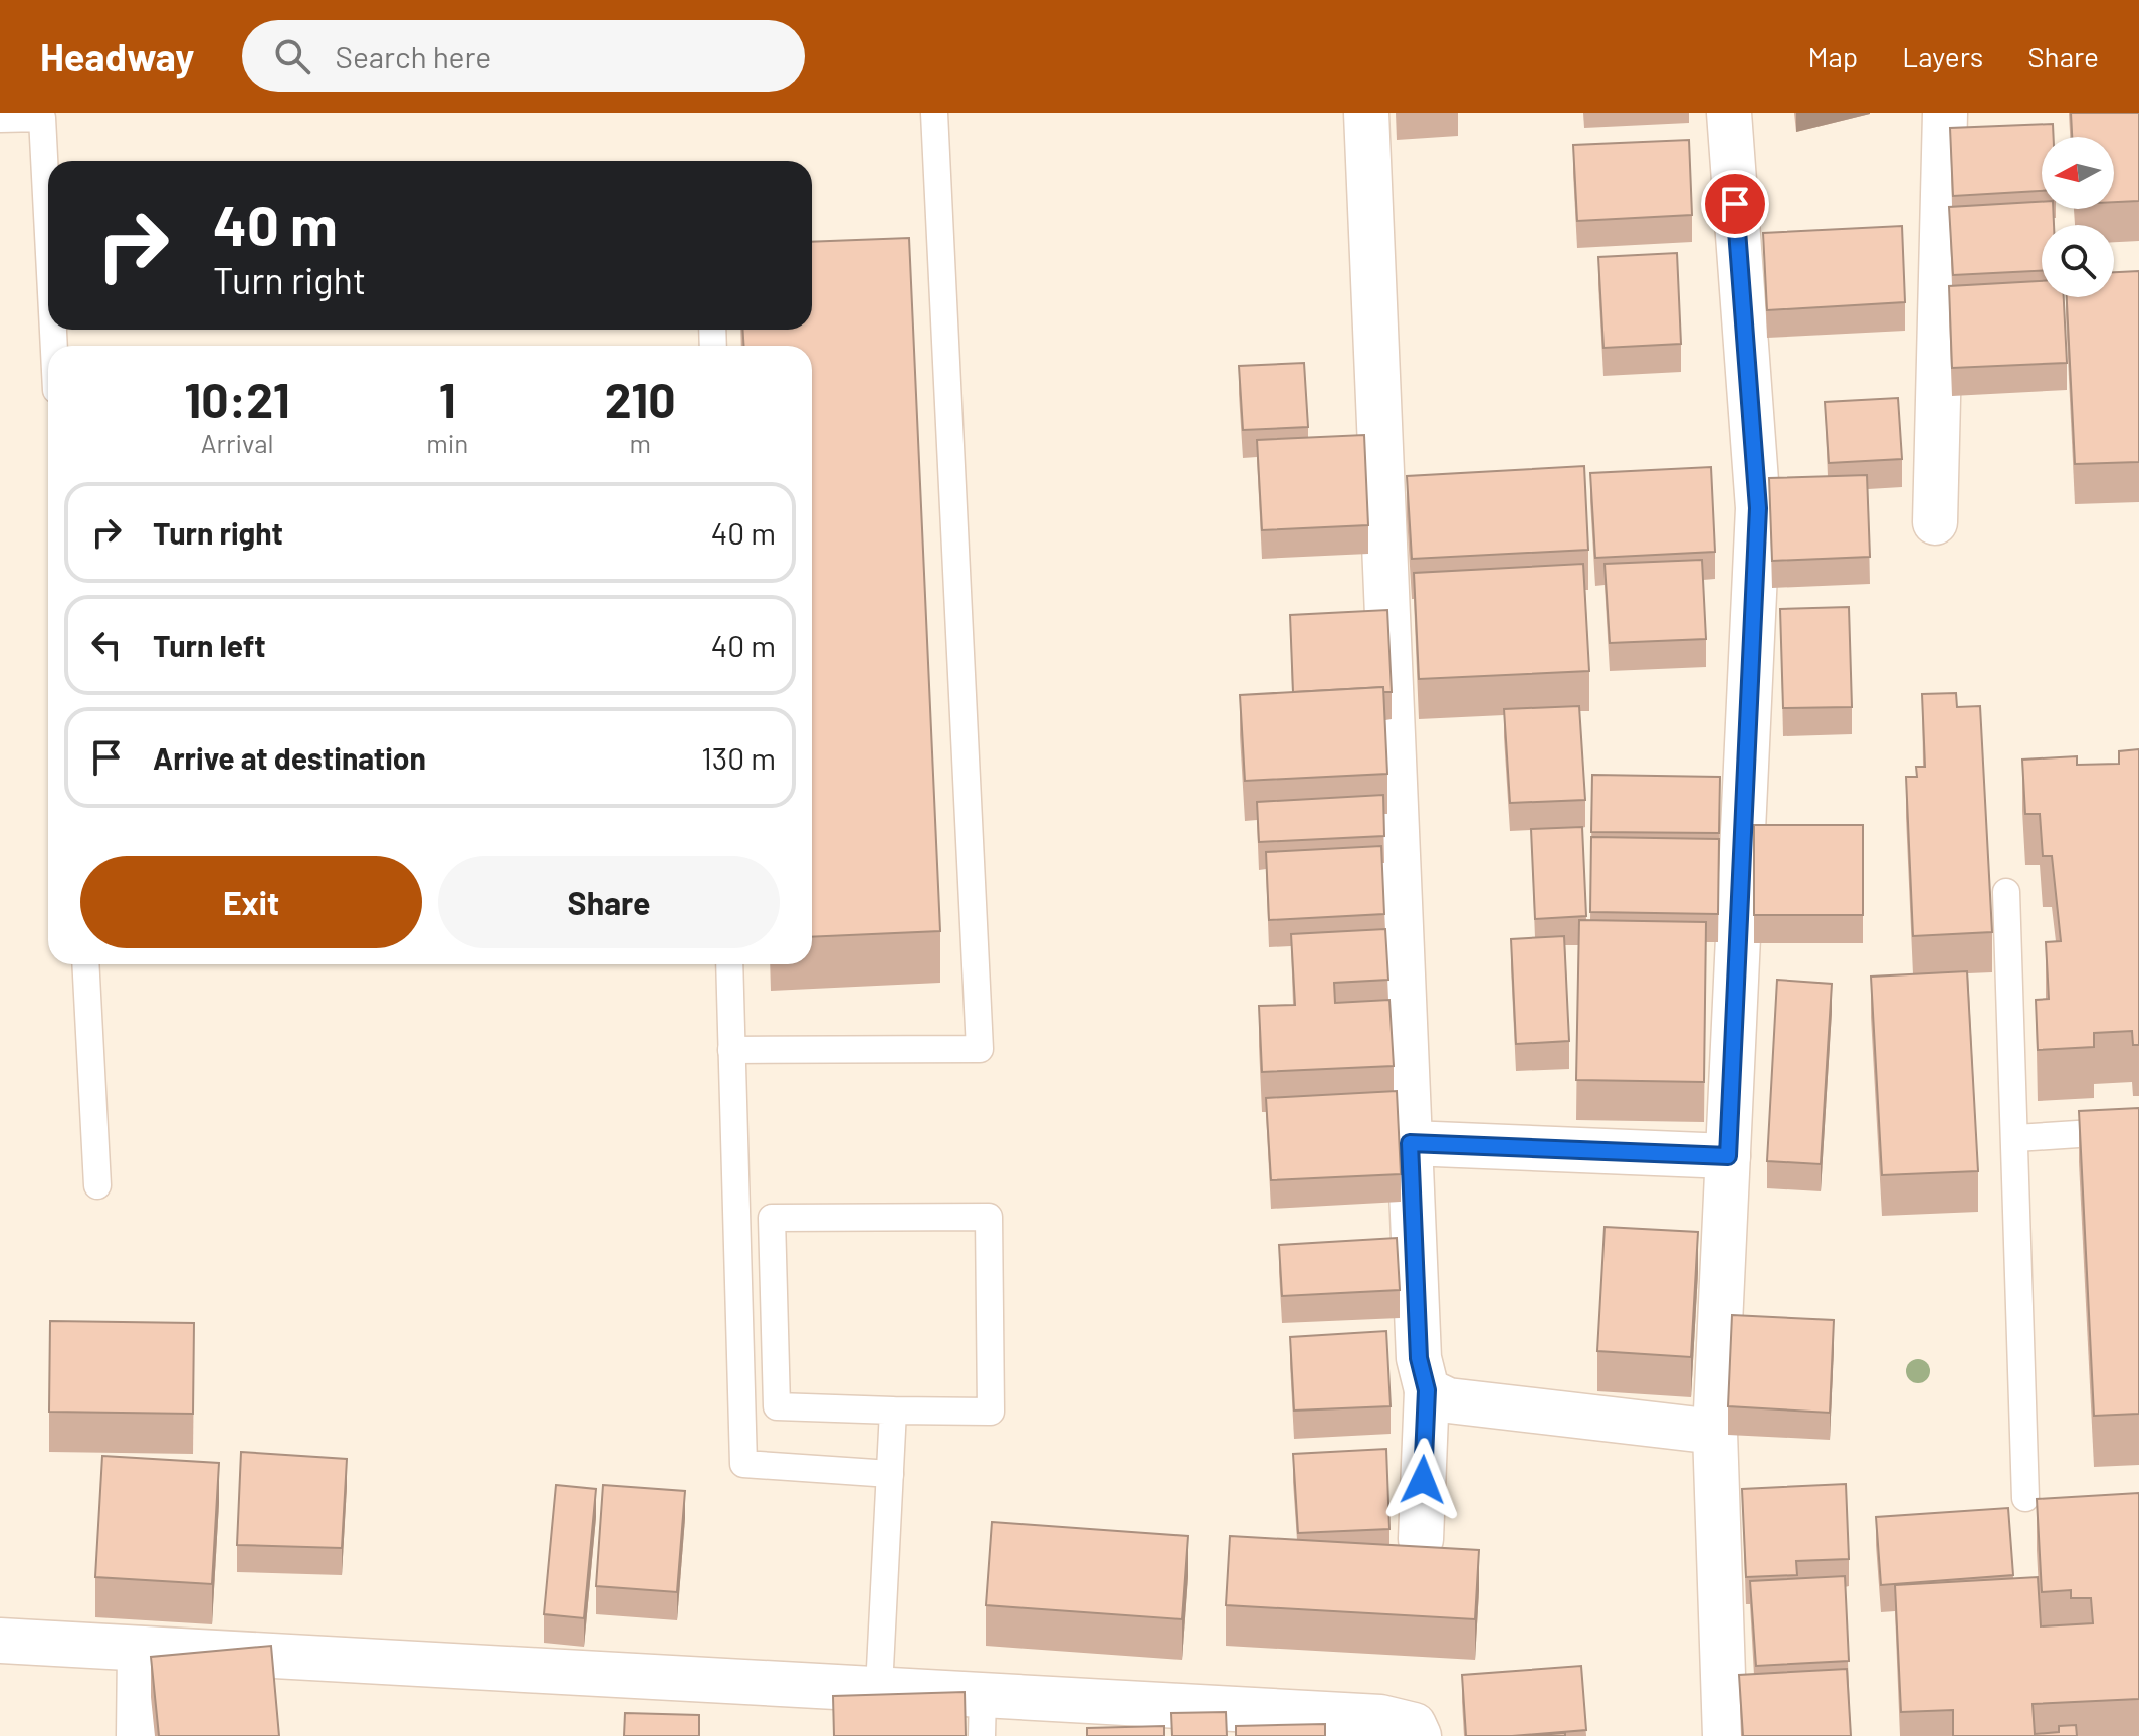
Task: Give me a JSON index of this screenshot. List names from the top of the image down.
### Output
{
  "north": "left",
  "page": {
    "header": "Headway",
    "search": "Search here",
    "nav": ["Map", "Layers", "Share"],
    "turn": ["40 m", "Turn right"],
    "eta": [
      "10:21",
      "Arrival",
      "1",
      "min",
      "210",
      "m"
    ],
    "list": [
      {
        "name": "Turn right",
        "value": "40 m"
      },
      {
        "name": "Turn left",
        "value": "40 m"
      },
      {
        "name": "Arrive at destination",
        "value": "130 m"
      }
    ],
    "buttons": ["Exit", "Share"]
  }
}
